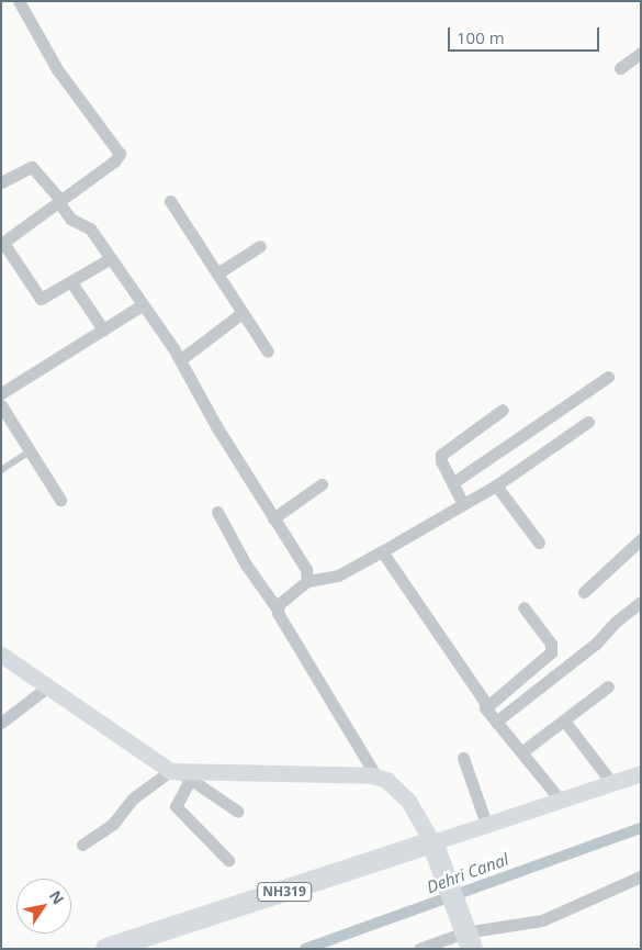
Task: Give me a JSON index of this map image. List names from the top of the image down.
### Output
{
  "streets": {
    "highway": ["NH319"]
  },
  "water": ["Dehri Canal"],
  "scale_bar": "100 m",
  "north": "top right"
}
